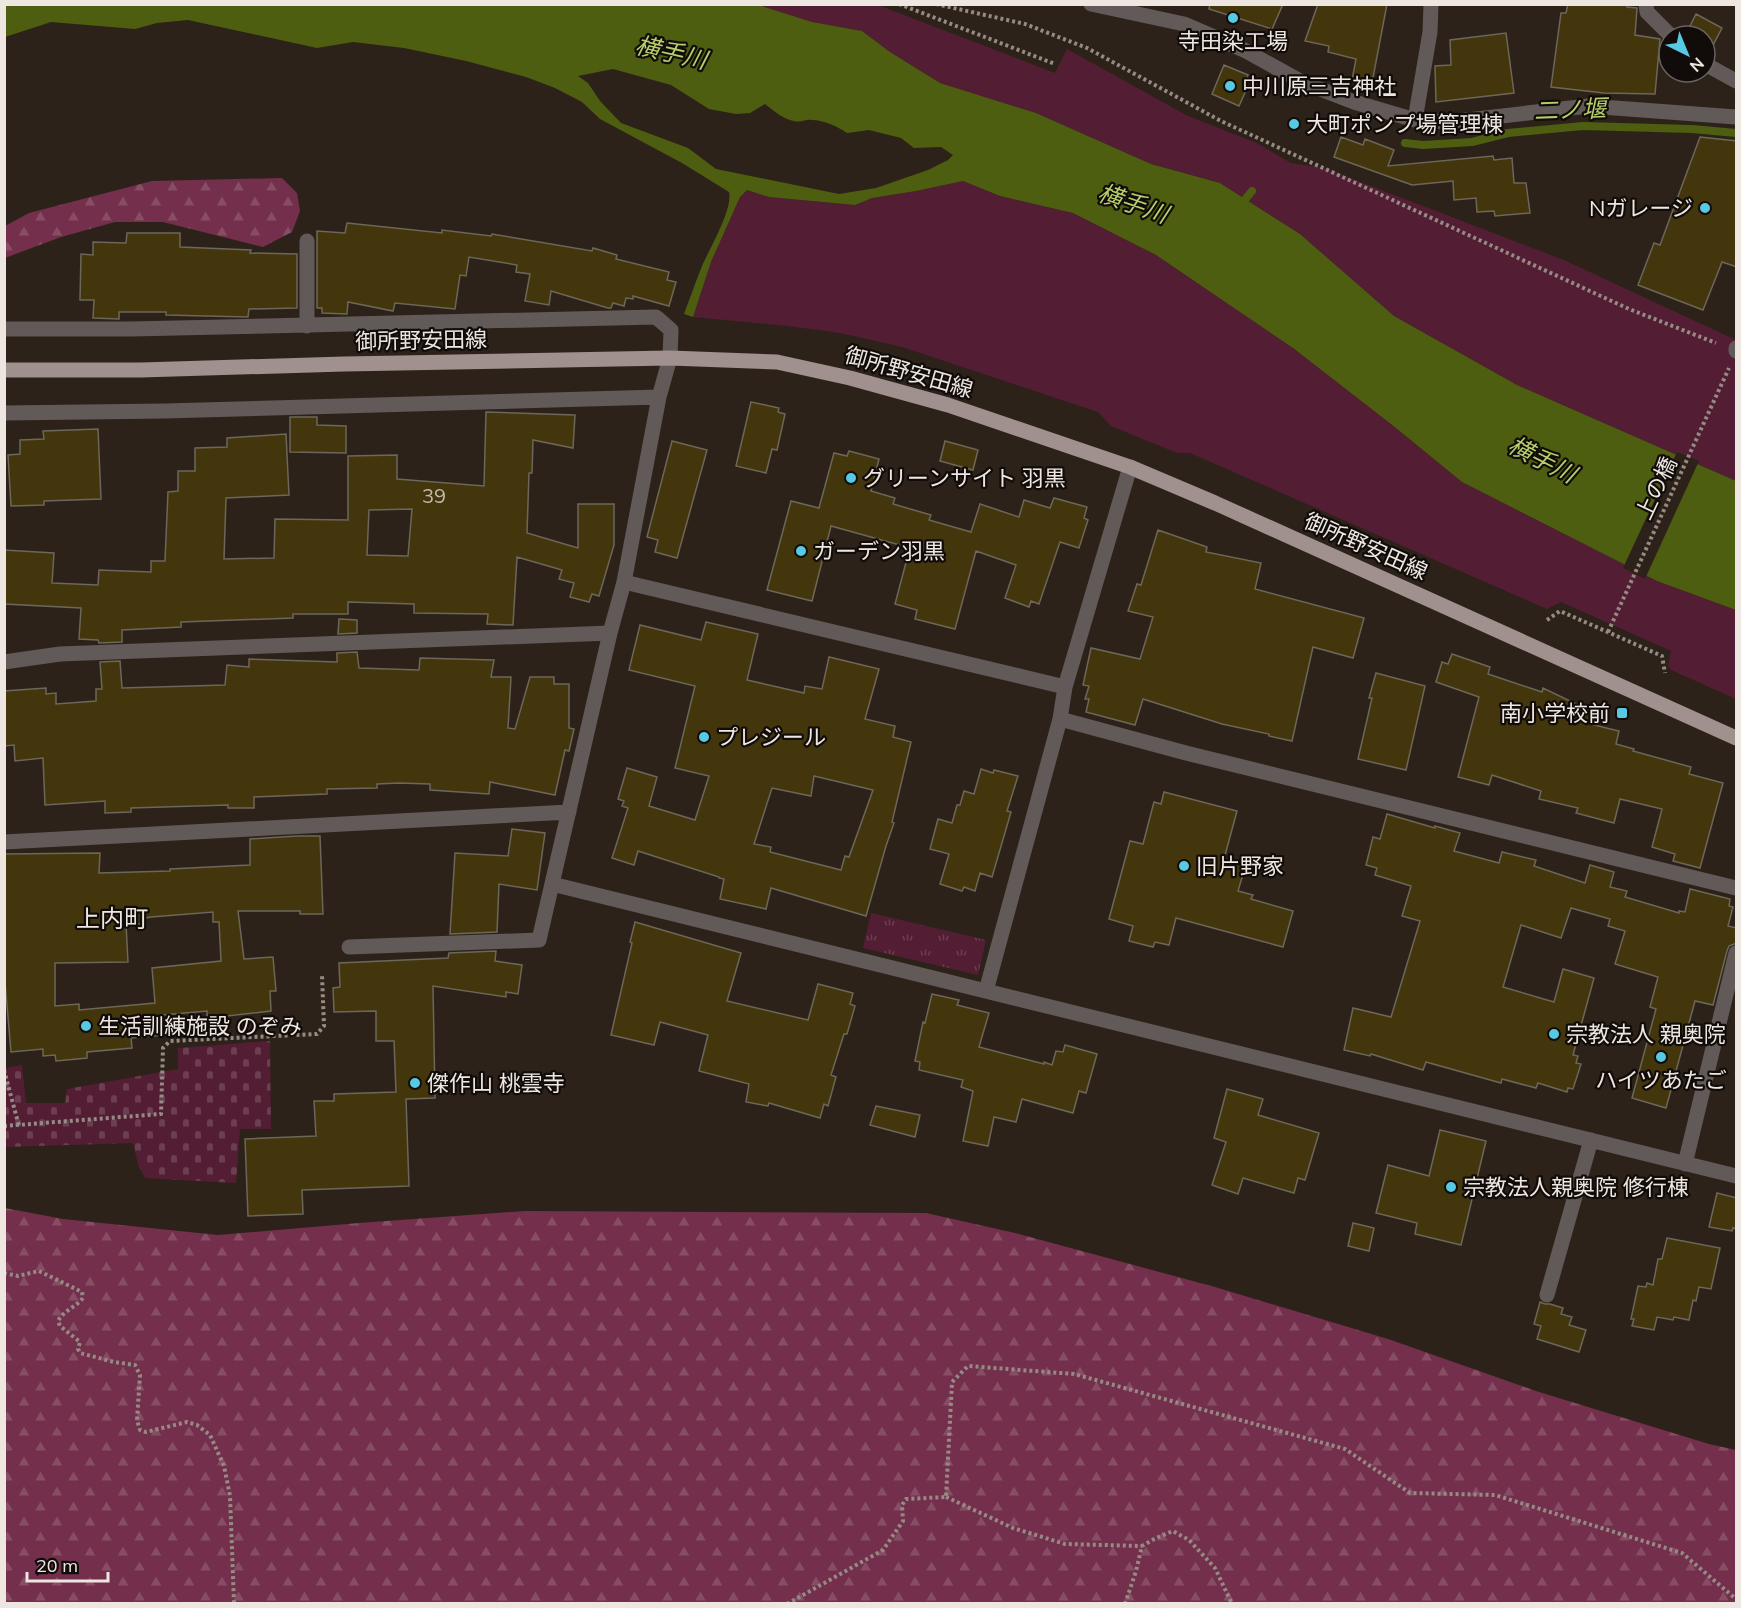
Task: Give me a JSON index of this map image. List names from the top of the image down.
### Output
{
  "streets": {
    "main road": ["御所野安田線"],
    "path": ["上の橋"]
  },
  "districts": ["上内町"],
  "water": ["横手川", "二ノ堰"],
  "places": {
    "other": [
      "寺田染工場",
      "中川原三吉神社",
      "大町ポンプ場管理棟",
      "Nガレージ",
      "グリーンサイト 羽黒",
      "ガーデン羽黒",
      "プレジール",
      "旧片野家",
      "生活訓練施設 のぞみ",
      "宗教法人 親奥院",
      "ハイツあたご",
      "傑作山 桃雲寺",
      "宗教法人親奥院 修行棟"
    ],
    "transit": ["南小学校前"]
  },
  "house_numbers": ["39"],
  "scale_bar": "20 m",
  "north": "bottom right"
}
